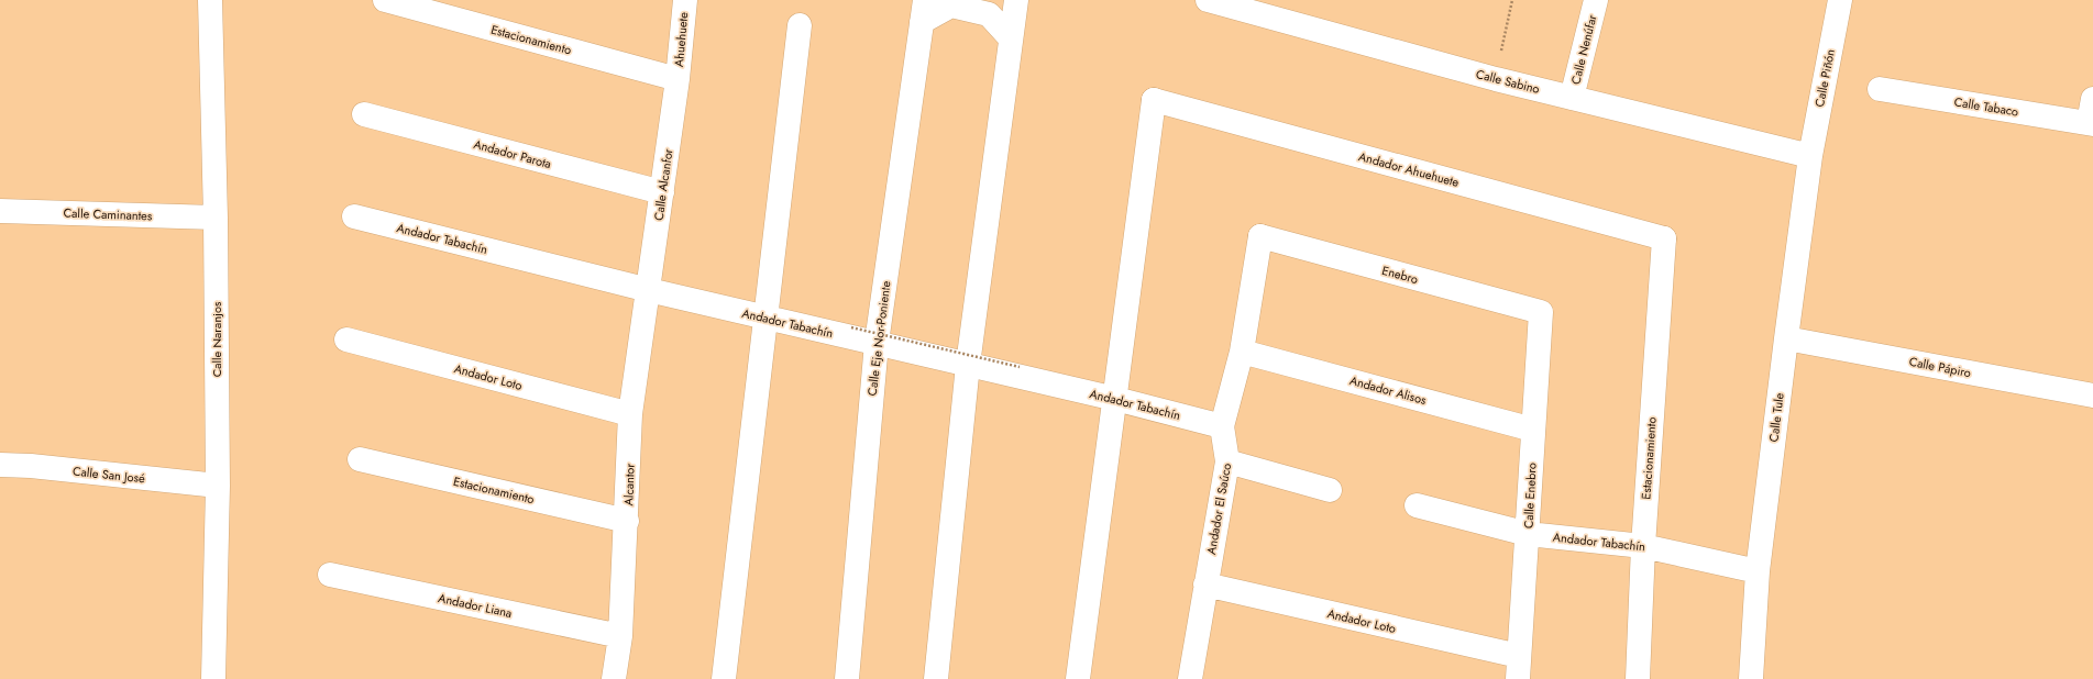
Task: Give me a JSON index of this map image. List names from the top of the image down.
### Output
{
  "streets": {
    "street": [
      "Estacionamiento",
      "Ahuehuete",
      "Calle Nenúfar",
      "Calle Piñón",
      "Calle Sabino",
      "Calle Tabaco",
      "Andador Parota",
      "Andador Ahuehuete",
      "Calle Alcanfor",
      "Calle Caminantes",
      "Andador Tabachín",
      "Enebro",
      "Calle Eje Nor-Poniente",
      "Calle Naranjos",
      "Calle Pápiro",
      "Andador Loto",
      "Andador Alisos",
      "Calle Tule",
      "Calle San José",
      "Alcantor",
      "Calle Enebro",
      "Andador El Saúco",
      "Andador Liana"
    ]
  },
  "crossings": [
    ["Estacionamiento", "Ahuehuete"],
    ["Estacionamiento", "Andador Ahuehuete"],
    ["Estacionamiento", "Calle Alcanfor"],
    ["Estacionamiento", "Andador Tabachín"],
    ["Estacionamiento", "Alcantor"],
    ["Ahuehuete", "Calle Alcanfor"],
    ["Calle Nenúfar", "Calle Sabino"],
    ["Calle Piñón", "Calle Sabino"],
    ["Calle Piñón", "Calle Tule"],
    ["Calle Sabino", "Calle Tule"],
    ["Andador Parota", "Calle Alcanfor"],
    ["Andador Ahuehuete", "Andador Tabachín"],
    ["Calle Alcanfor", "Andador Tabachín"],
    ["Calle Alcanfor", "Alcantor"],
    ["Calle Caminantes", "Calle Naranjos"],
    ["Andador Tabachín", "Calle Eje Nor-Poniente"],
    ["Andador Tabachín", "Calle Tule"],
    ["Andador Tabachín", "Alcantor"],
    ["Andador Tabachín", "Calle Enebro"],
    ["Andador Tabachín", "Andador El Saúco"],
    ["Enebro", "Calle Enebro"],
    ["Enebro", "Andador El Saúco"],
    ["Calle Naranjos", "Calle San José"],
    ["Calle Pápiro", "Calle Tule"],
    ["Andador Loto", "Alcantor"],
    ["Andador Loto", "Calle Enebro"],
    ["Andador Loto", "Andador El Saúco"],
    ["Andador Alisos", "Calle Enebro"],
    ["Andador Alisos", "Andador El Saúco"],
    ["Alcantor", "Andador Liana"]
  ]
}
